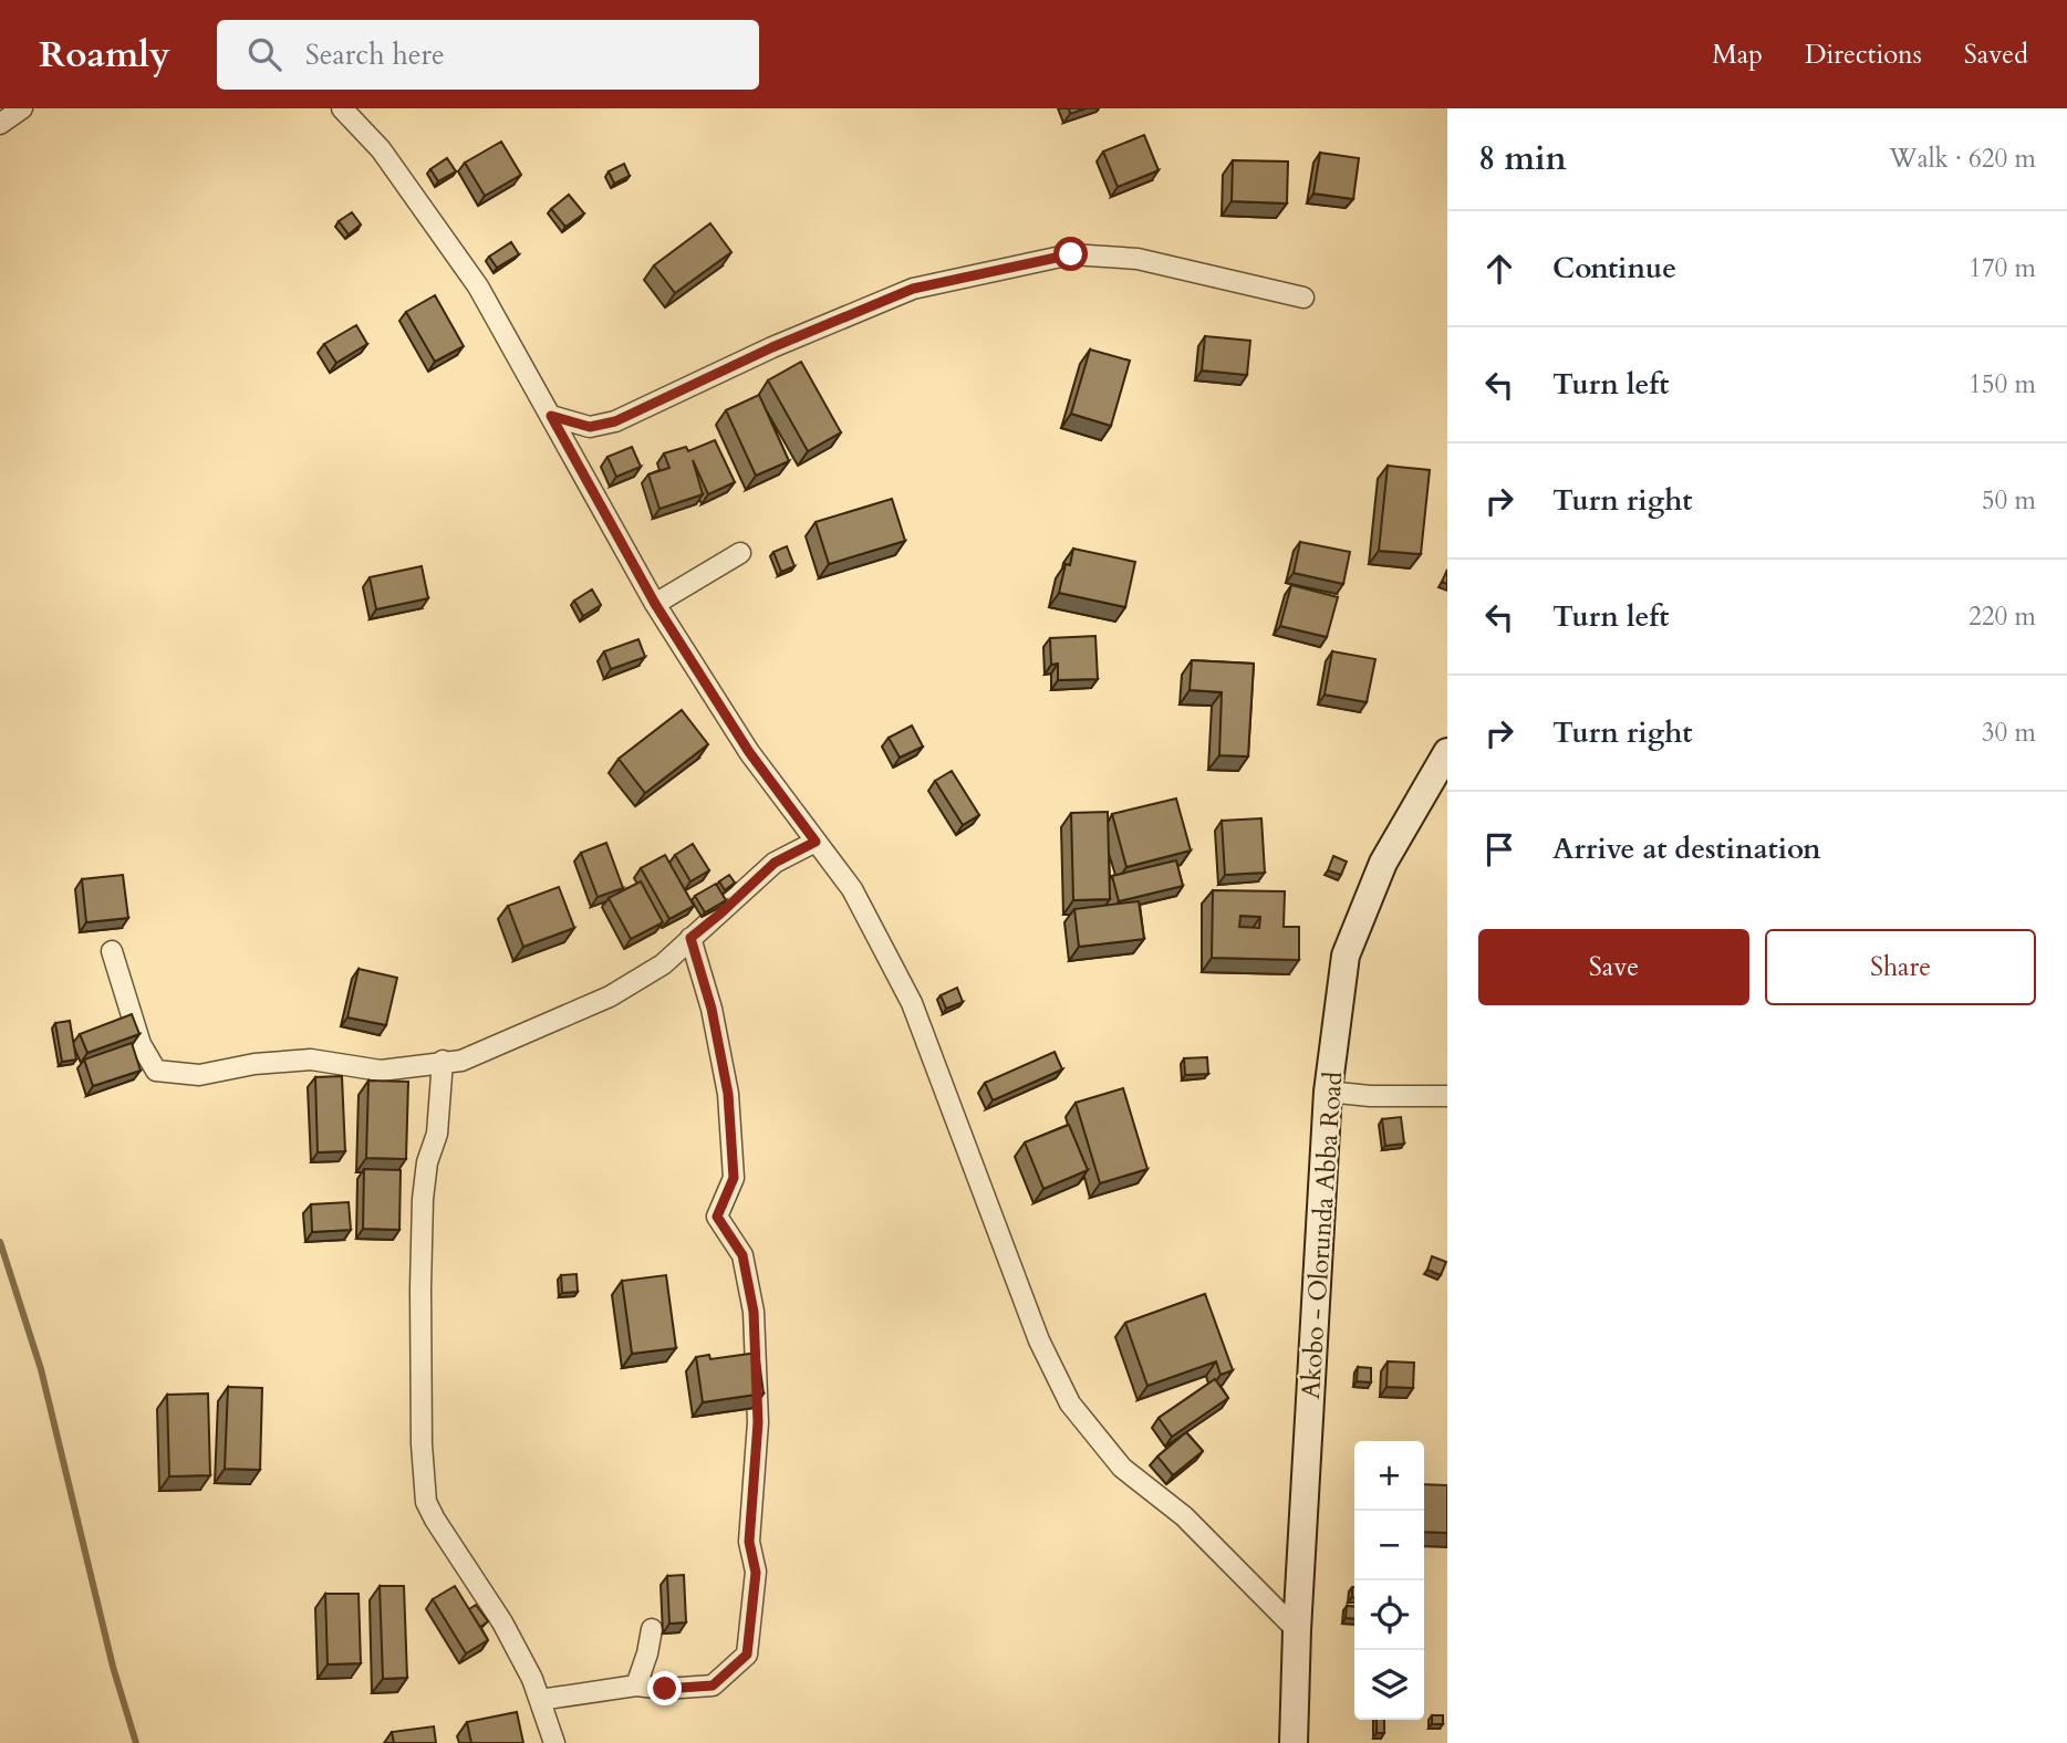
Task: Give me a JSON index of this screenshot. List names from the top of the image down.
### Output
{
  "streets": {
    "main road": ["Akobo - Olorunda Abba Road"]
  },
  "page": {
    "header": "Roamly",
    "search": "Search here",
    "nav": ["Map", "Directions", "Saved"],
    "heading": ["8 min", "Walk · 620 m"],
    "list": [
      ["Continue", "170 m"],
      ["Turn left", "150 m"],
      ["Turn right", "50 m"],
      ["Turn left", "220 m"],
      ["Turn right", "30 m"],
      "Arrive at destination"
    ],
    "buttons": ["Save", "Share"],
    "map_buttons": ["+", "−"]
  }
}
